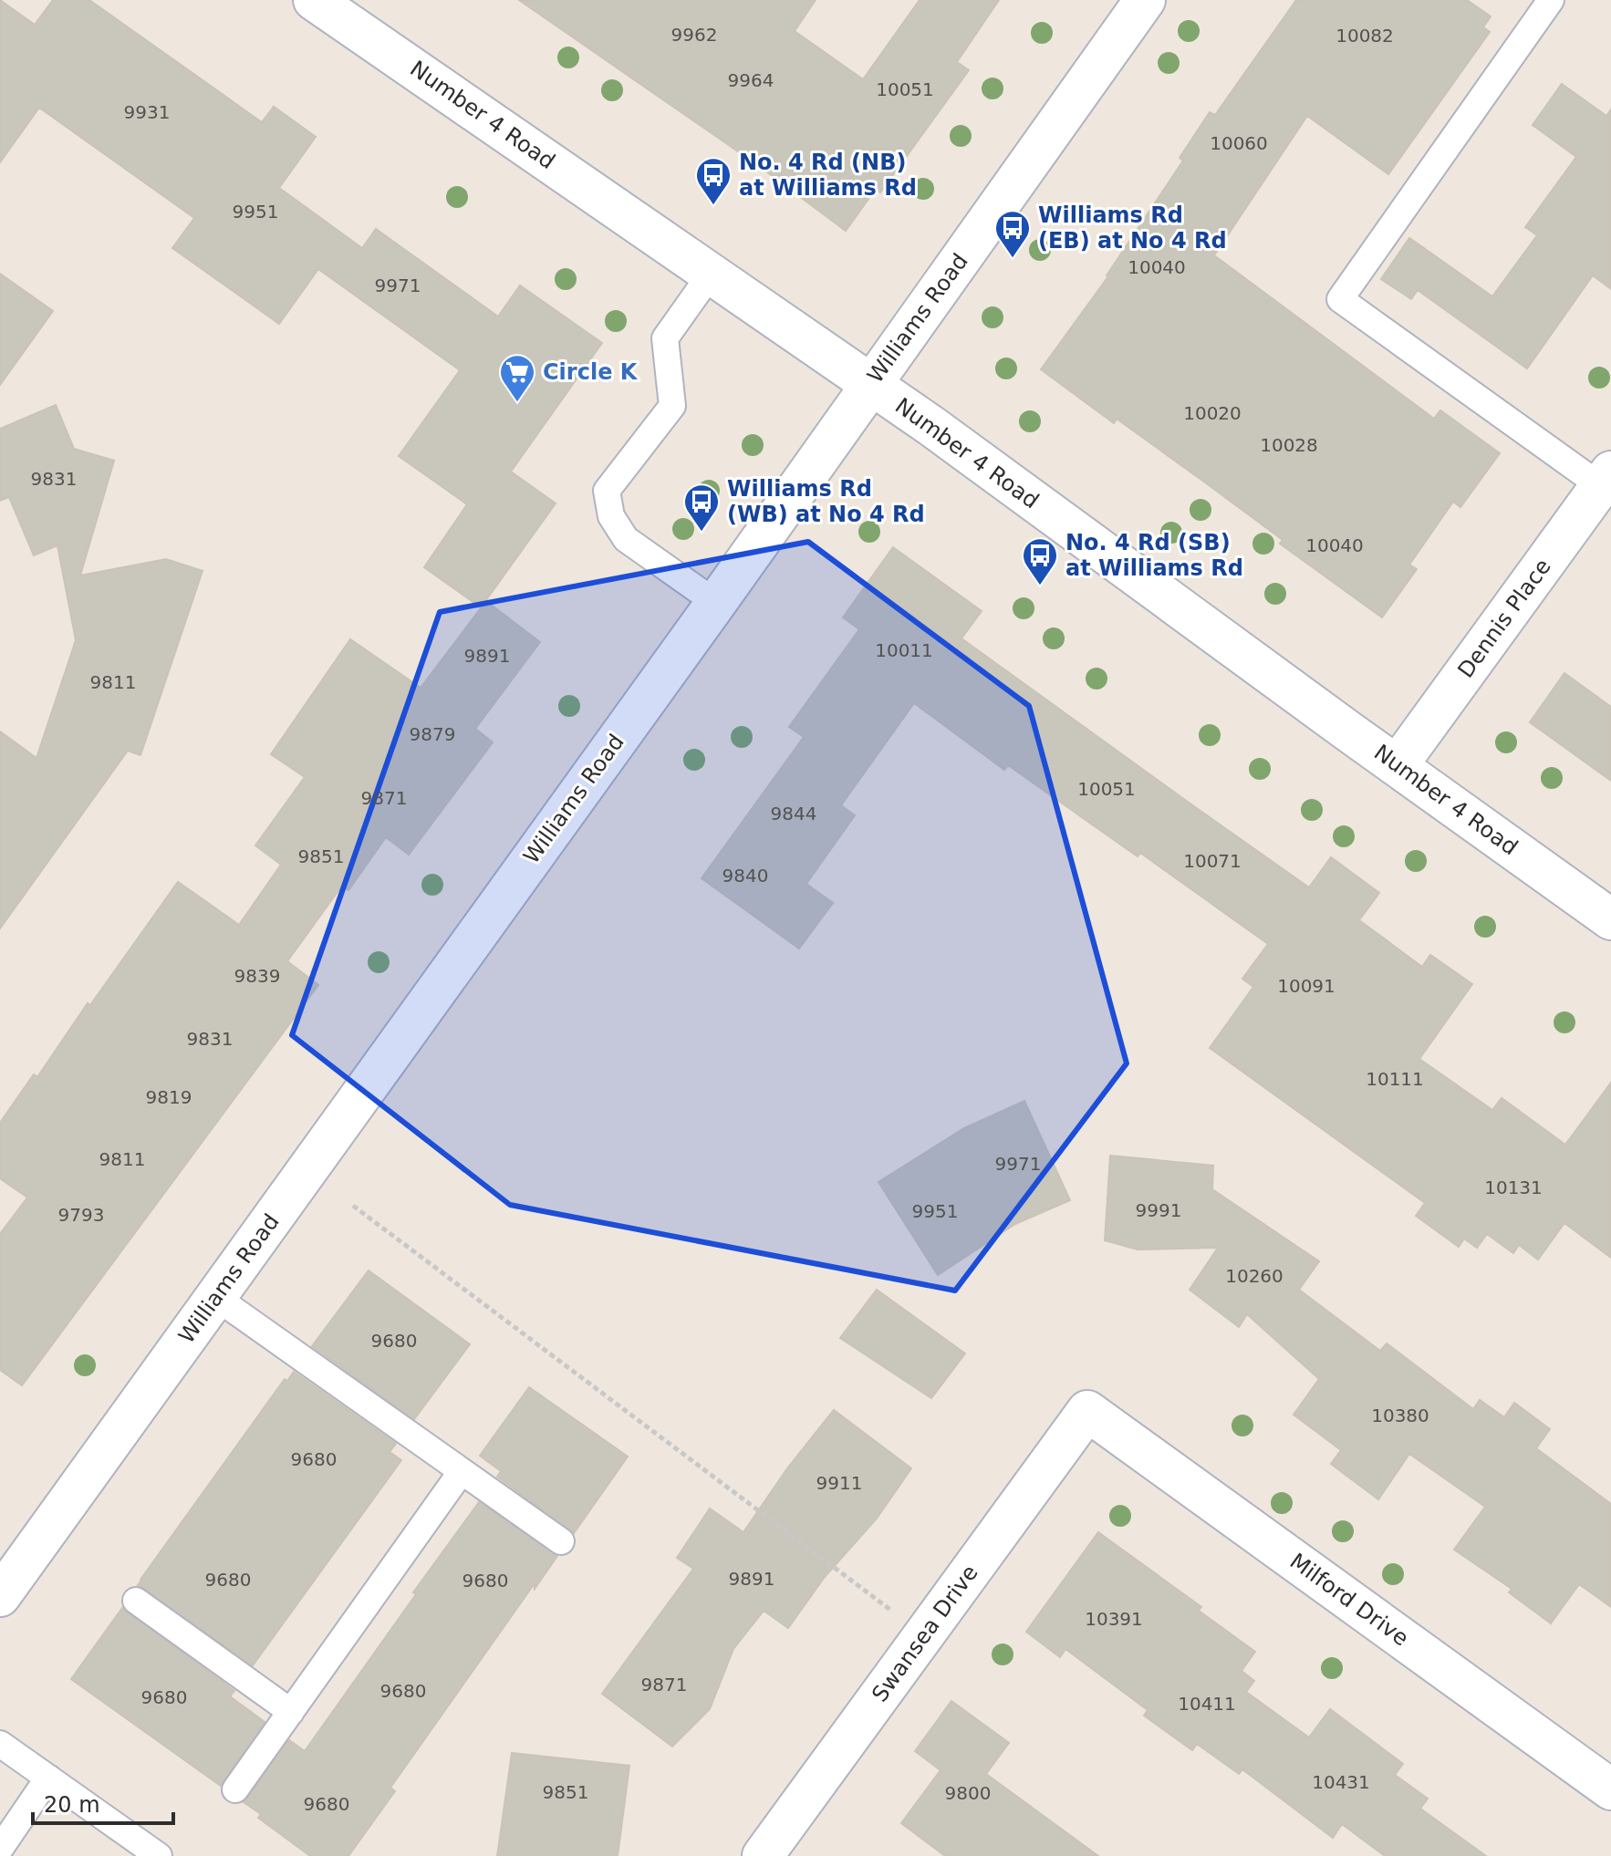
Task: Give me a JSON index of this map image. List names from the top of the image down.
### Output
{
  "streets": {
    "street": [
      "Number 4 Road",
      "Williams Road",
      "Dennis Place",
      "Milford Drive",
      "Swansea Drive"
    ]
  },
  "crossings": [
    ["Number 4 Road", "Williams Road"],
    ["Number 4 Road", "Dennis Place"],
    ["Milford Drive", "Swansea Drive"]
  ],
  "places": {
    "bus stop": [
      "No. 4 Rd (NB) at Williams Rd",
      "Williams Rd (EB) at No 4 Rd",
      "Williams Rd (WB) at No 4 Rd",
      "No. 4 Rd (SB) at Williams Rd"
    ],
    "supermarket": ["Circle K"]
  },
  "house_numbers": [
    "9962",
    "10082",
    "9964",
    "10051",
    "9931",
    "10060",
    "9951",
    "10040",
    "9971",
    "10020",
    "10028",
    "9831",
    "10040",
    "10011",
    "9891",
    "9811",
    "9879",
    "10051",
    "9871",
    "9844",
    "9851",
    "10071",
    "9840",
    "9839",
    "10091",
    "9831",
    "10111",
    "9819",
    "9811",
    "9971",
    "10131",
    "9991",
    "9951",
    "9793",
    "10260",
    "9680",
    "10380",
    "9680",
    "9911",
    "9891",
    "9680",
    "9680",
    "10391",
    "9871",
    "9680",
    "9680",
    "10411",
    "10431",
    "9851",
    "9800",
    "9680"
  ],
  "scale_bar": "20 m"
}
